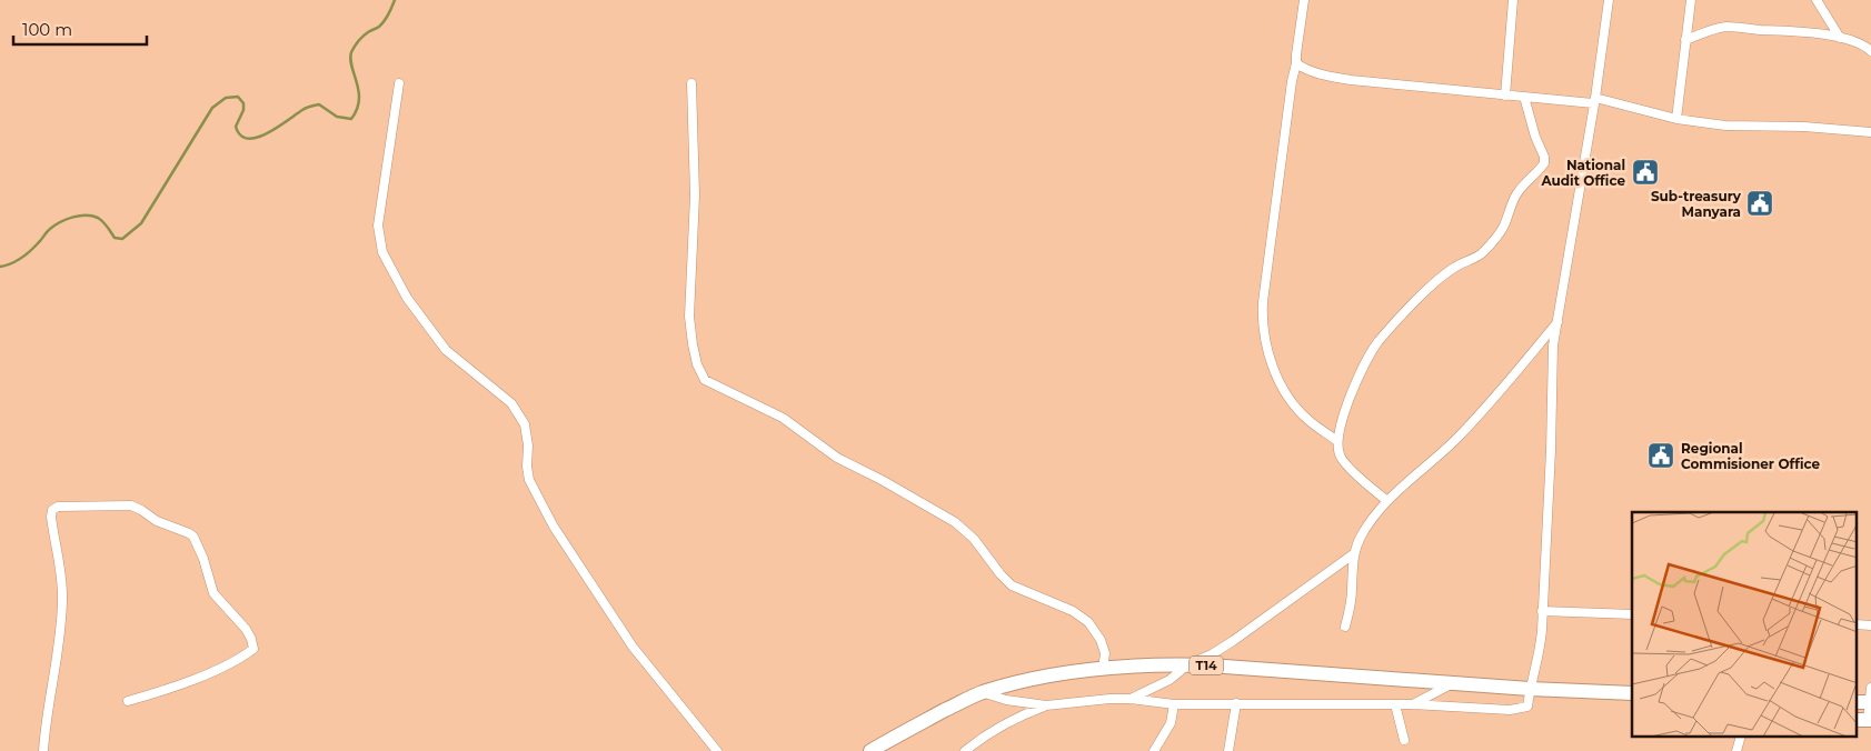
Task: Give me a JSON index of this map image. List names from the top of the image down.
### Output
{
  "streets": {
    "highway": ["T14"]
  },
  "places": {
    "public building": ["National Audit Office", "Sub-treasury Manyara", "Regional Commisioner Office"]
  },
  "scale_bar": "100 m"
}
